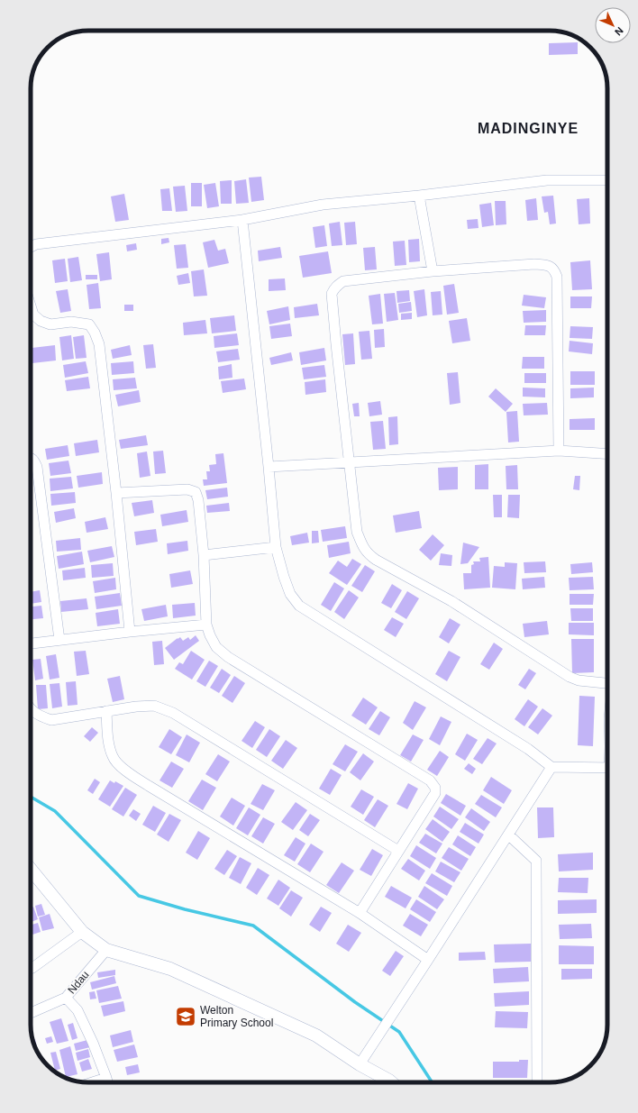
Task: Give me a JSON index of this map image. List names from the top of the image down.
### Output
{
  "streets": {
    "street": ["Ndau"]
  },
  "districts": ["MADINGINYE"],
  "places": {
    "school or university": ["Welton Primary School"]
  },
  "north": "bottom right"
}
